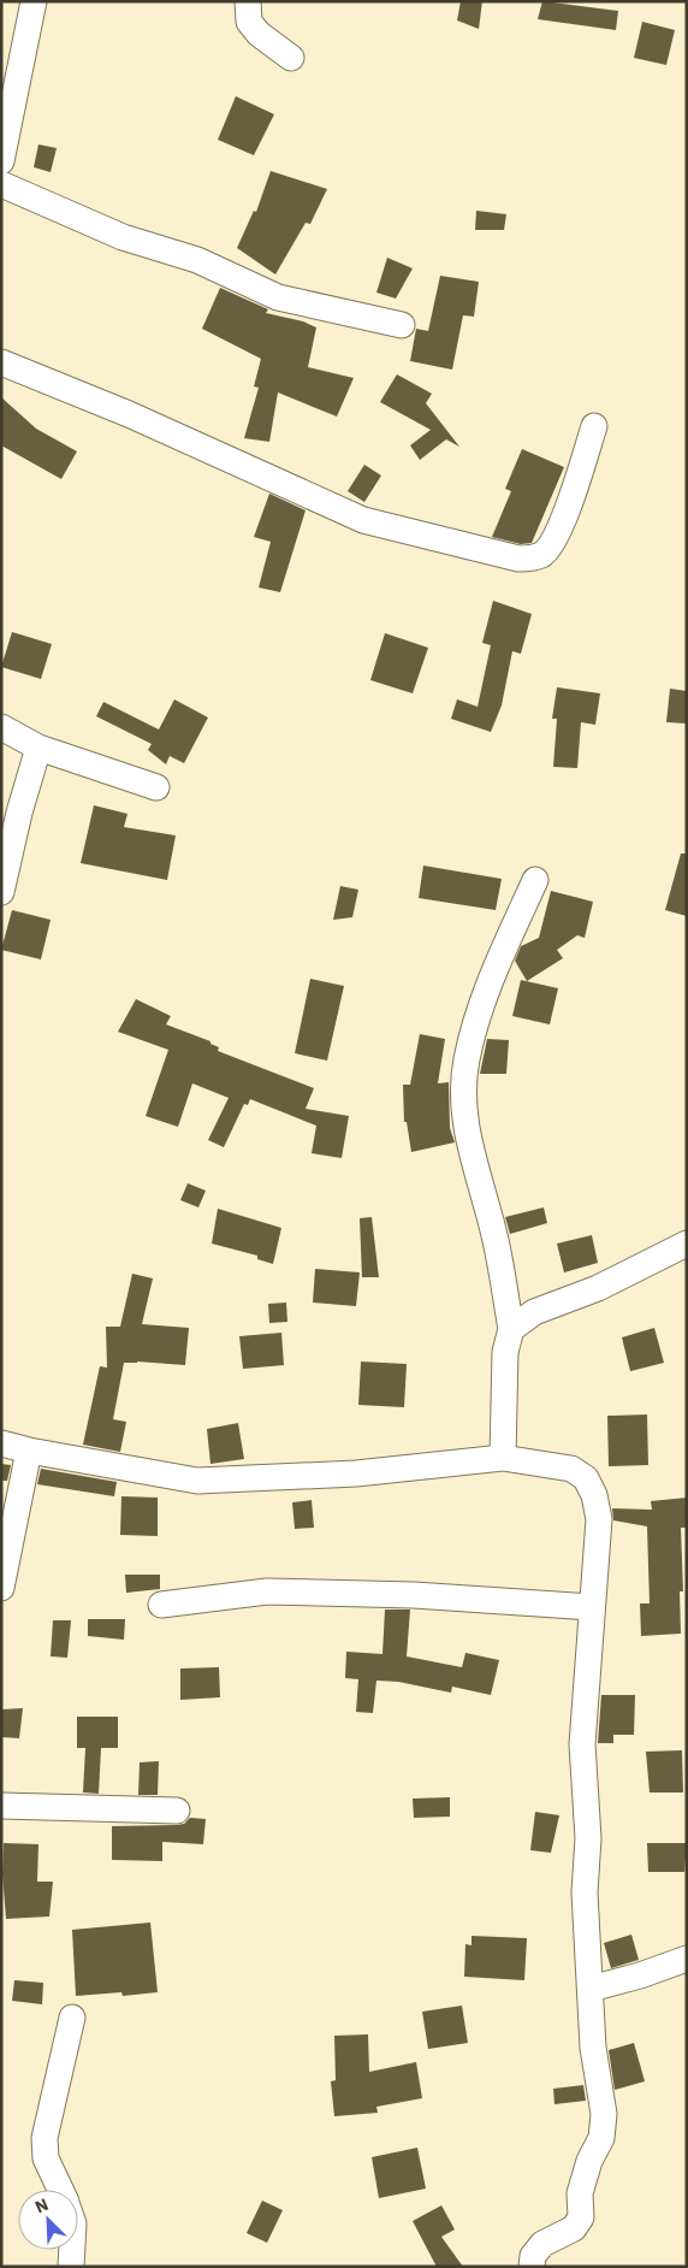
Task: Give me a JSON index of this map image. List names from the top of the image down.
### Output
{
  "north": "top left"
}
